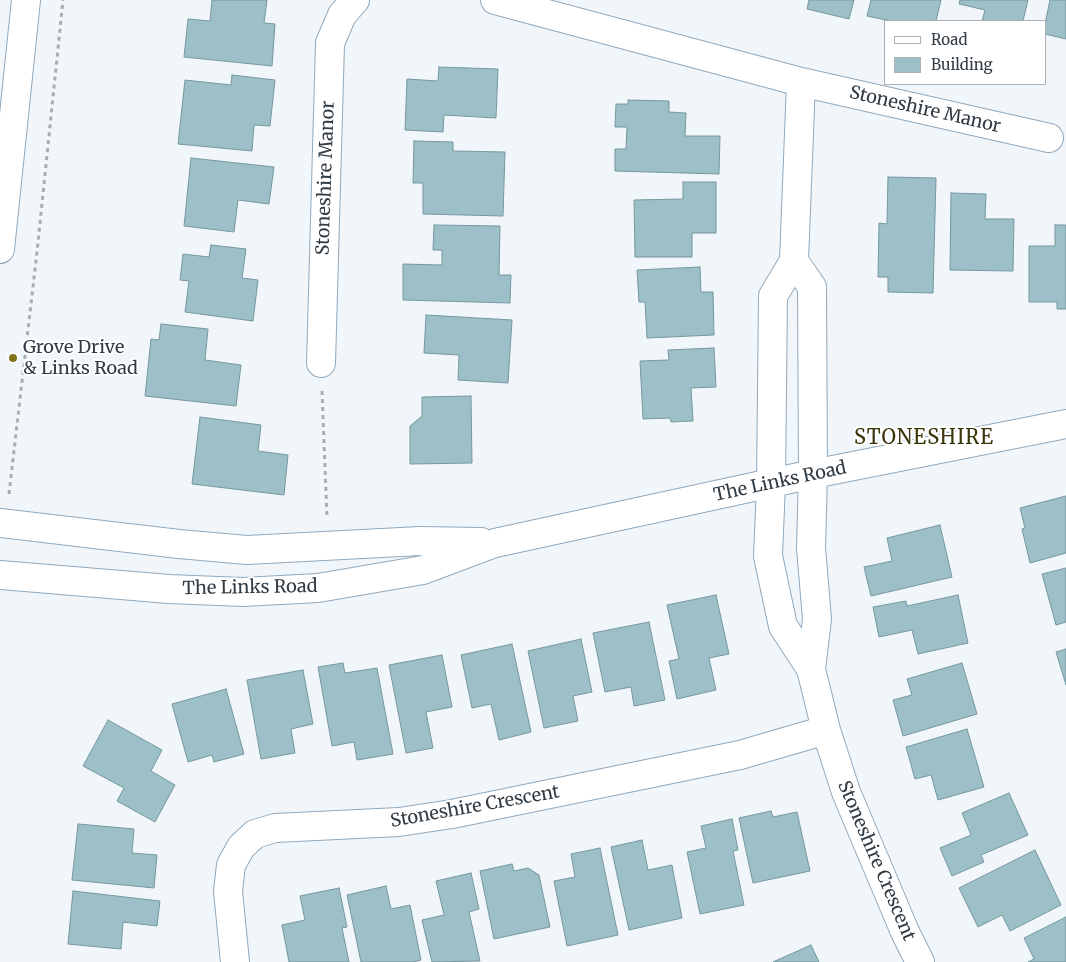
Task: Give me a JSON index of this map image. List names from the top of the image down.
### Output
{
  "streets": {
    "street": ["Stoneshire Manor", "The Links Road", "Stoneshire Crescent"]
  },
  "crossings": [
    ["The Links Road", "Stoneshire Crescent"]
  ],
  "districts": ["STONESHIRE"],
  "places": ["Grove Drive & Links Road"],
  "legend": ["Road", "Building"]
}
